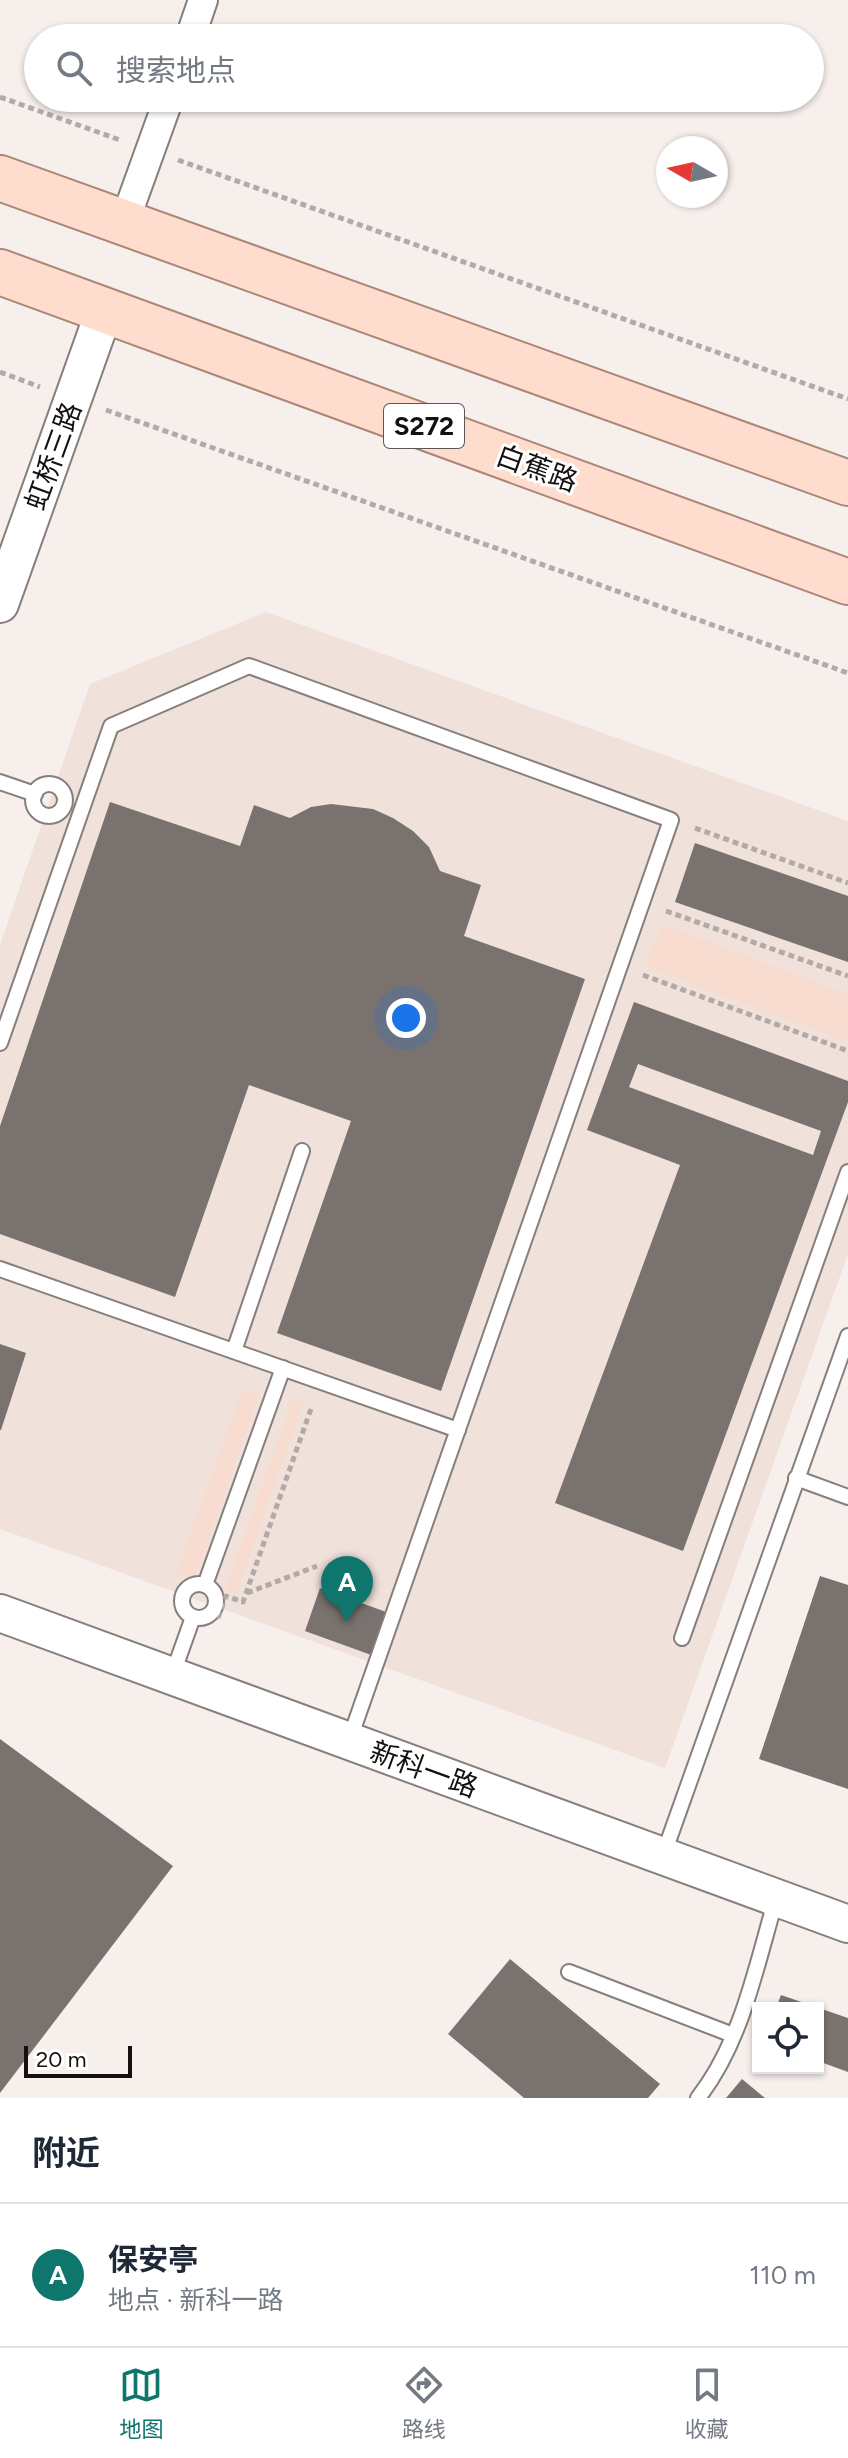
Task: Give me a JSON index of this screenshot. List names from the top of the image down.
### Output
{
  "streets": {
    "main road": ["S272", "白蕉路"],
    "street": ["虹桥三路", "新科一路"]
  },
  "crossings": [
    ["虹桥三路", "白蕉路"]
  ],
  "scale_bar": "20 m",
  "north": "left",
  "page": {
    "search": "搜索地点",
    "pins": "A",
    "scale": "20 m",
    "heading": "附近",
    "list": [
      {
        "mark": "A",
        "name": "保安亭",
        "note": "地点 · 新科一路",
        "value": "110 m"
      }
    ],
    "nav": ["地图", "路线", "收藏"]
  }
}
